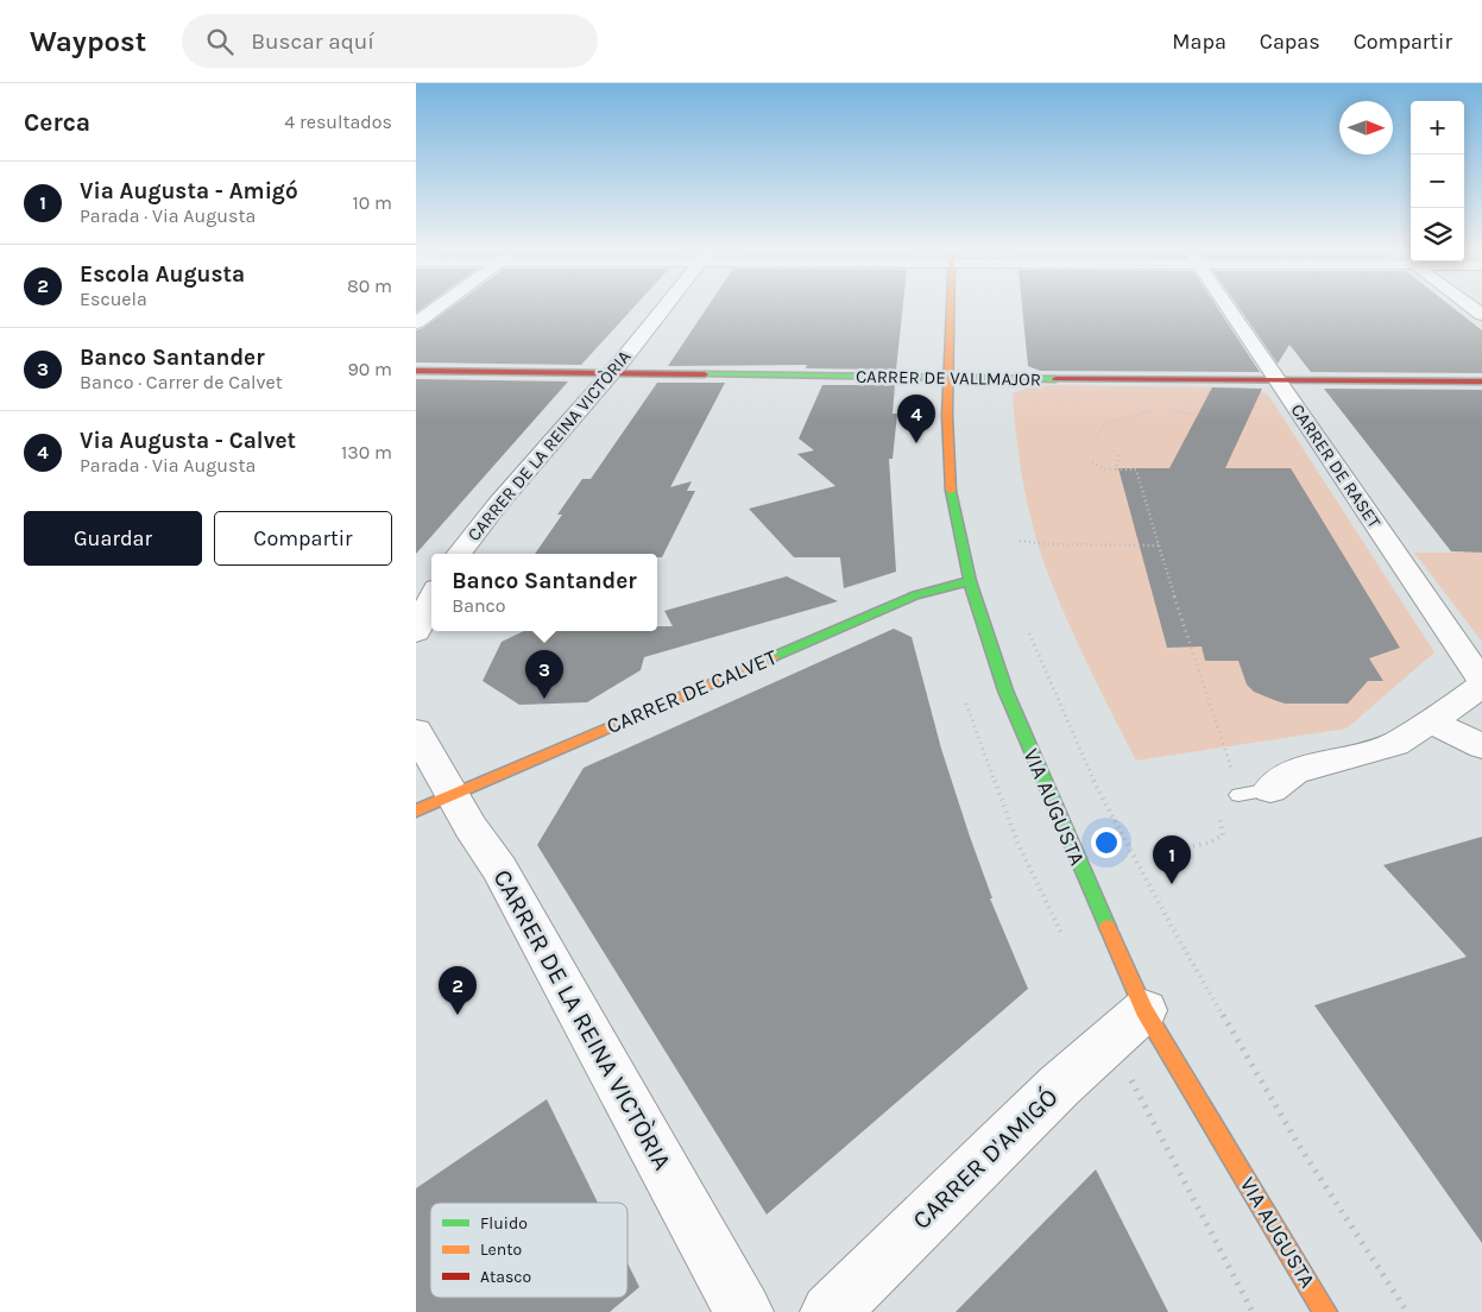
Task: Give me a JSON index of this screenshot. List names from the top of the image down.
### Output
{
  "streets": {
    "street": [
      "CARRER DE VALLMAJOR",
      "CARRER DE LA REINA VICTÒRIA",
      "CARRER DE RASET",
      "CARRER DE CALVET",
      "VIA AUGUSTA",
      "CARRER D'AMIGÓ"
    ]
  },
  "crossings": [
    ["CARRER DE VALLMAJOR", "CARRER DE LA REINA VICTÒRIA"],
    ["CARRER DE VALLMAJOR", "CARRER DE RASET"],
    ["CARRER DE VALLMAJOR", "VIA AUGUSTA"],
    ["CARRER DE LA REINA VICTÒRIA", "CARRER DE CALVET"],
    ["CARRER DE CALVET", "VIA AUGUSTA"],
    ["VIA AUGUSTA", "CARRER D'AMIGÓ"]
  ],
  "legend": ["Fluido", "Lento", "Atasco"],
  "north": "right",
  "page": {
    "header": "Waypost",
    "search": "Buscar aquí",
    "nav": ["Mapa", "Capas", "Compartir"],
    "heading": ["Cerca", "4 resultados"],
    "map_buttons": ["+", "−"],
    "list": [
      {
        "mark": "1",
        "name": "Via Augusta - Amigó",
        "note": "Parada · Via Augusta",
        "value": "10 m"
      },
      {
        "mark": "2",
        "name": "Escola Augusta",
        "note": "Escuela",
        "value": "80 m"
      },
      {
        "mark": "3",
        "name": "Banco Santander",
        "note": "Banco · Carrer de Calvet",
        "value": "90 m"
      },
      {
        "mark": "4",
        "name": "Via Augusta - Calvet",
        "note": "Parada · Via Augusta",
        "value": "130 m"
      }
    ],
    "pins": [
      "4",
      "3",
      "1",
      "2"
    ],
    "buttons": ["Guardar", "Compartir"],
    "popup": ["Banco Santander", "Banco"]
  }
}
